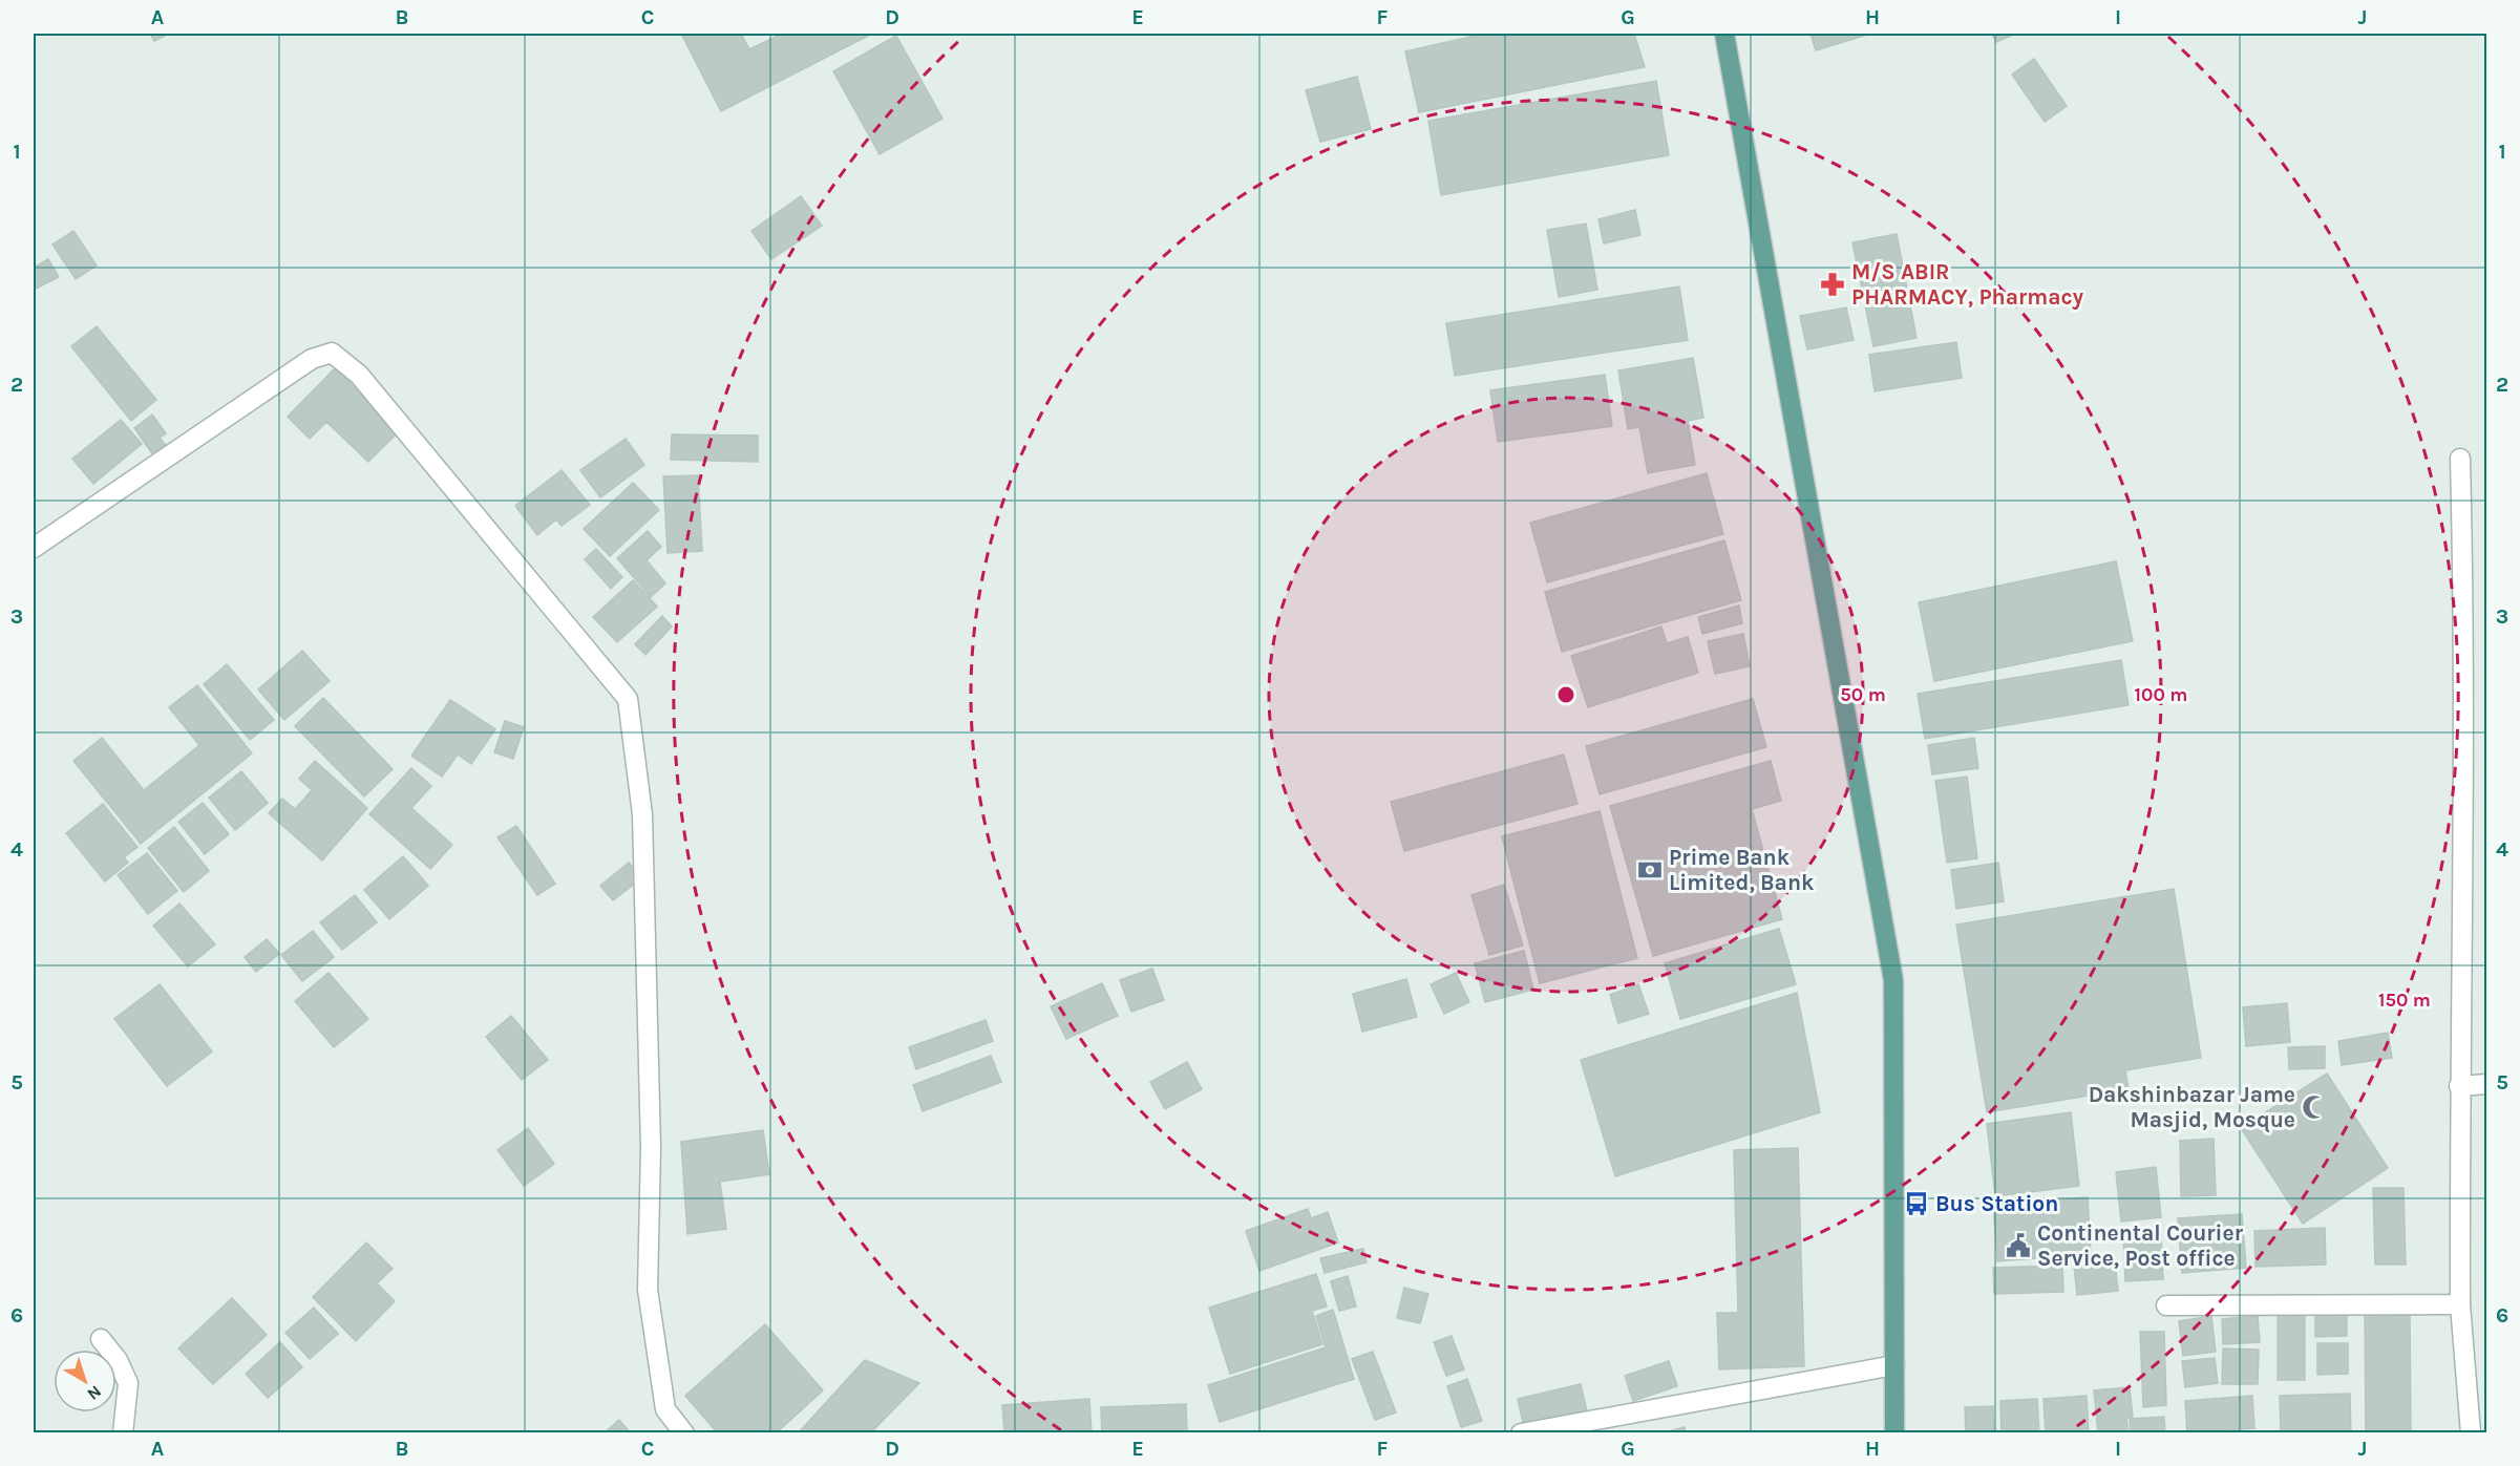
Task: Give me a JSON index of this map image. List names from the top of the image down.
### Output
{
  "places": {
    "pharmacy": ["M/S ABIR PHARMACY, Pharmacy"],
    "bank": ["Prime Bank Limited, Bank"],
    "mosque": ["Dakshinbazar Jame Masjid, Mosque"],
    "bus stop": ["Bus Station"],
    "public building": ["Continental Courier Service, Post office"]
  },
  "north": "bottom right",
  "grid": {
    "columns": [
      "A",
      "B",
      "C",
      "D",
      "E",
      "F",
      "G",
      "H",
      "I",
      "J"
    ],
    "rows": [
      "1",
      "2",
      "3",
      "4",
      "5",
      "6"
    ]
  },
  "rings": ["50 m", "100 m", "150 m"]
}
